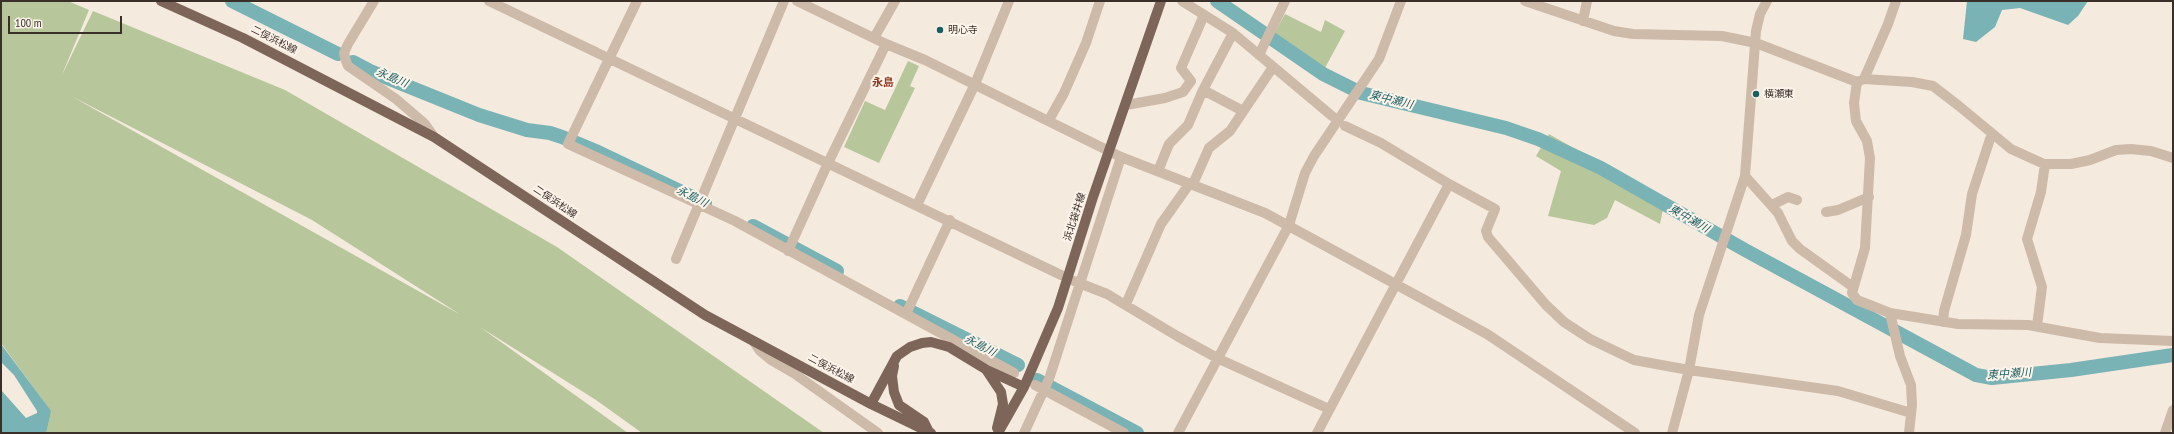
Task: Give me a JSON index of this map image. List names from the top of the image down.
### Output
{
  "streets": {
    "main road": ["二俣浜松線", "浜北袋井線"]
  },
  "districts": ["永島"],
  "water": ["永島川", "東中瀬川"],
  "places": ["明心寺", "横瀬東"],
  "scale_bar": "100 m"
}
